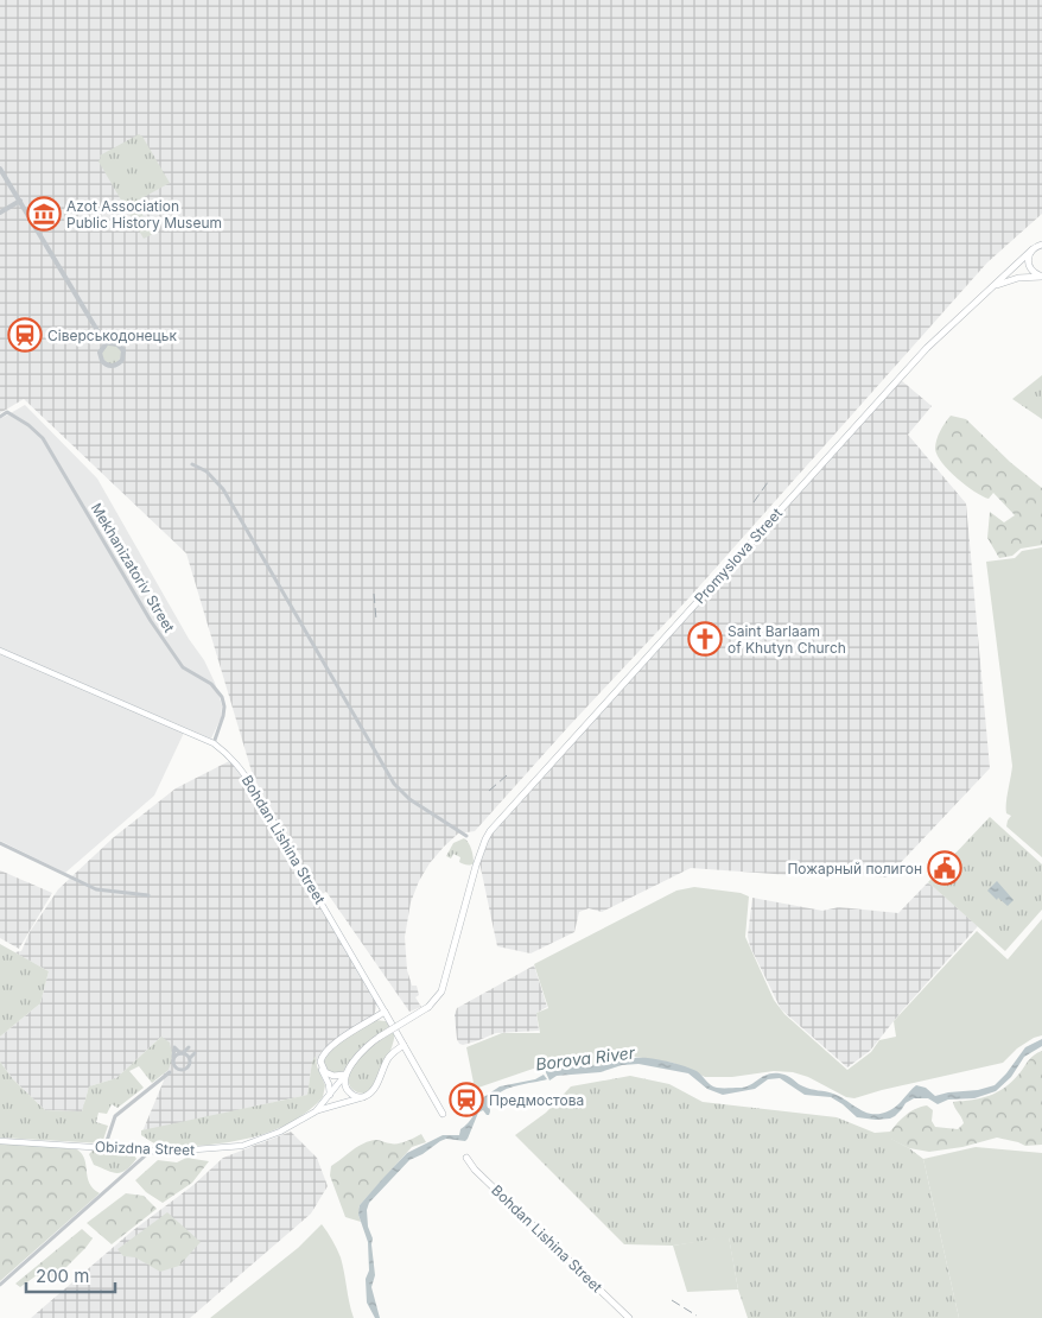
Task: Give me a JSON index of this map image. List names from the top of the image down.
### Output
{
  "streets": {
    "main road": ["Promyslova Street", "Bohdan Lishina Street", "Obizdna Street"],
    "street": ["Mekhanizatoriv Street"]
  },
  "crossings": [
    ["Mekhanizatoriv Street", "Bohdan Lishina Street"]
  ],
  "water": ["Borova River"],
  "places": {
    "museum": ["Azot Association Public History Museum"],
    "station": ["Сіверськодонецьк", "Предмостова"],
    "church": ["Saint Barlaam of Khutyn Church"],
    "public building": ["Пожарный полигон"]
  },
  "scale_bar": "200 m"
}
